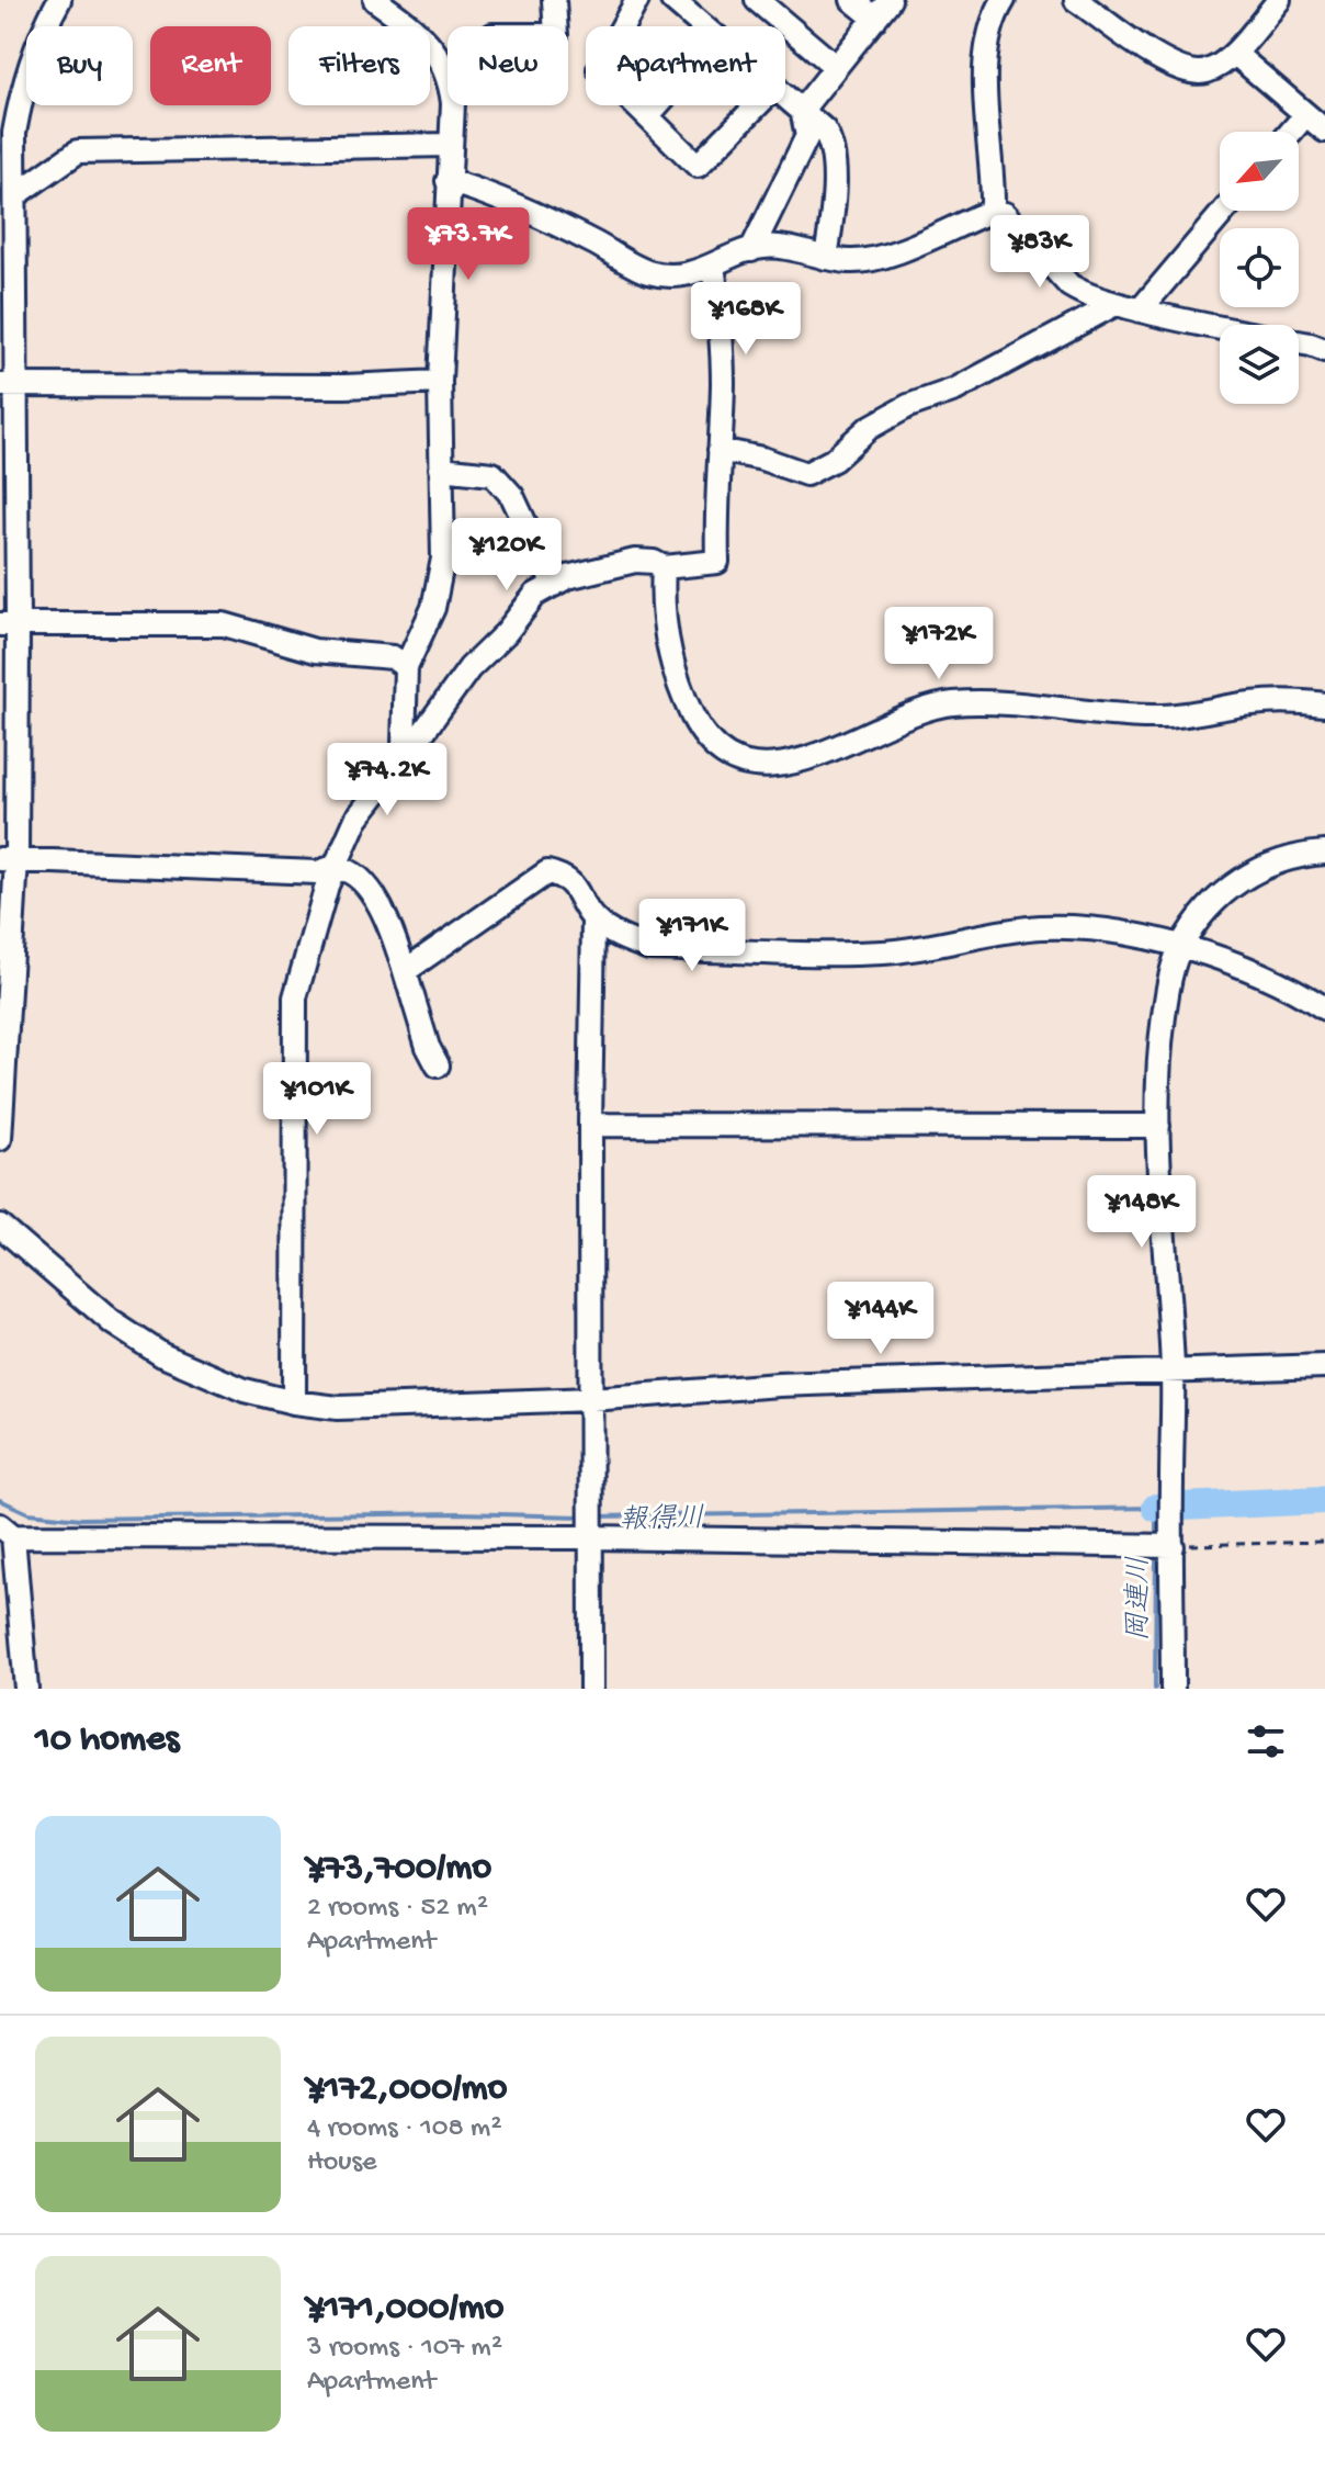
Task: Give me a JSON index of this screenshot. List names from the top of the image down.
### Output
{
  "water": ["報得川", "岡連川"],
  "north": "bottom left",
  "page": {
    "chip": [
      "Buy",
      "Rent",
      "Filters",
      "New",
      "Apartment"
    ],
    "price": [
      "¥73.7K",
      "¥83K",
      "¥168K",
      "¥120K",
      "¥172K",
      "¥74.2K",
      "¥171K",
      "¥101K",
      "¥148K",
      "¥144K"
    ],
    "heading": "10 homes",
    "list": [
      {
        "name": "¥73,700/mo",
        "note": "2 rooms · 52 m² · Apartment"
      },
      {
        "name": "¥172,000/mo",
        "note": "4 rooms · 108 m² · House"
      },
      {
        "name": "¥171,000/mo",
        "note": "3 rooms · 107 m² · Apartment"
      }
    ]
  }
}
